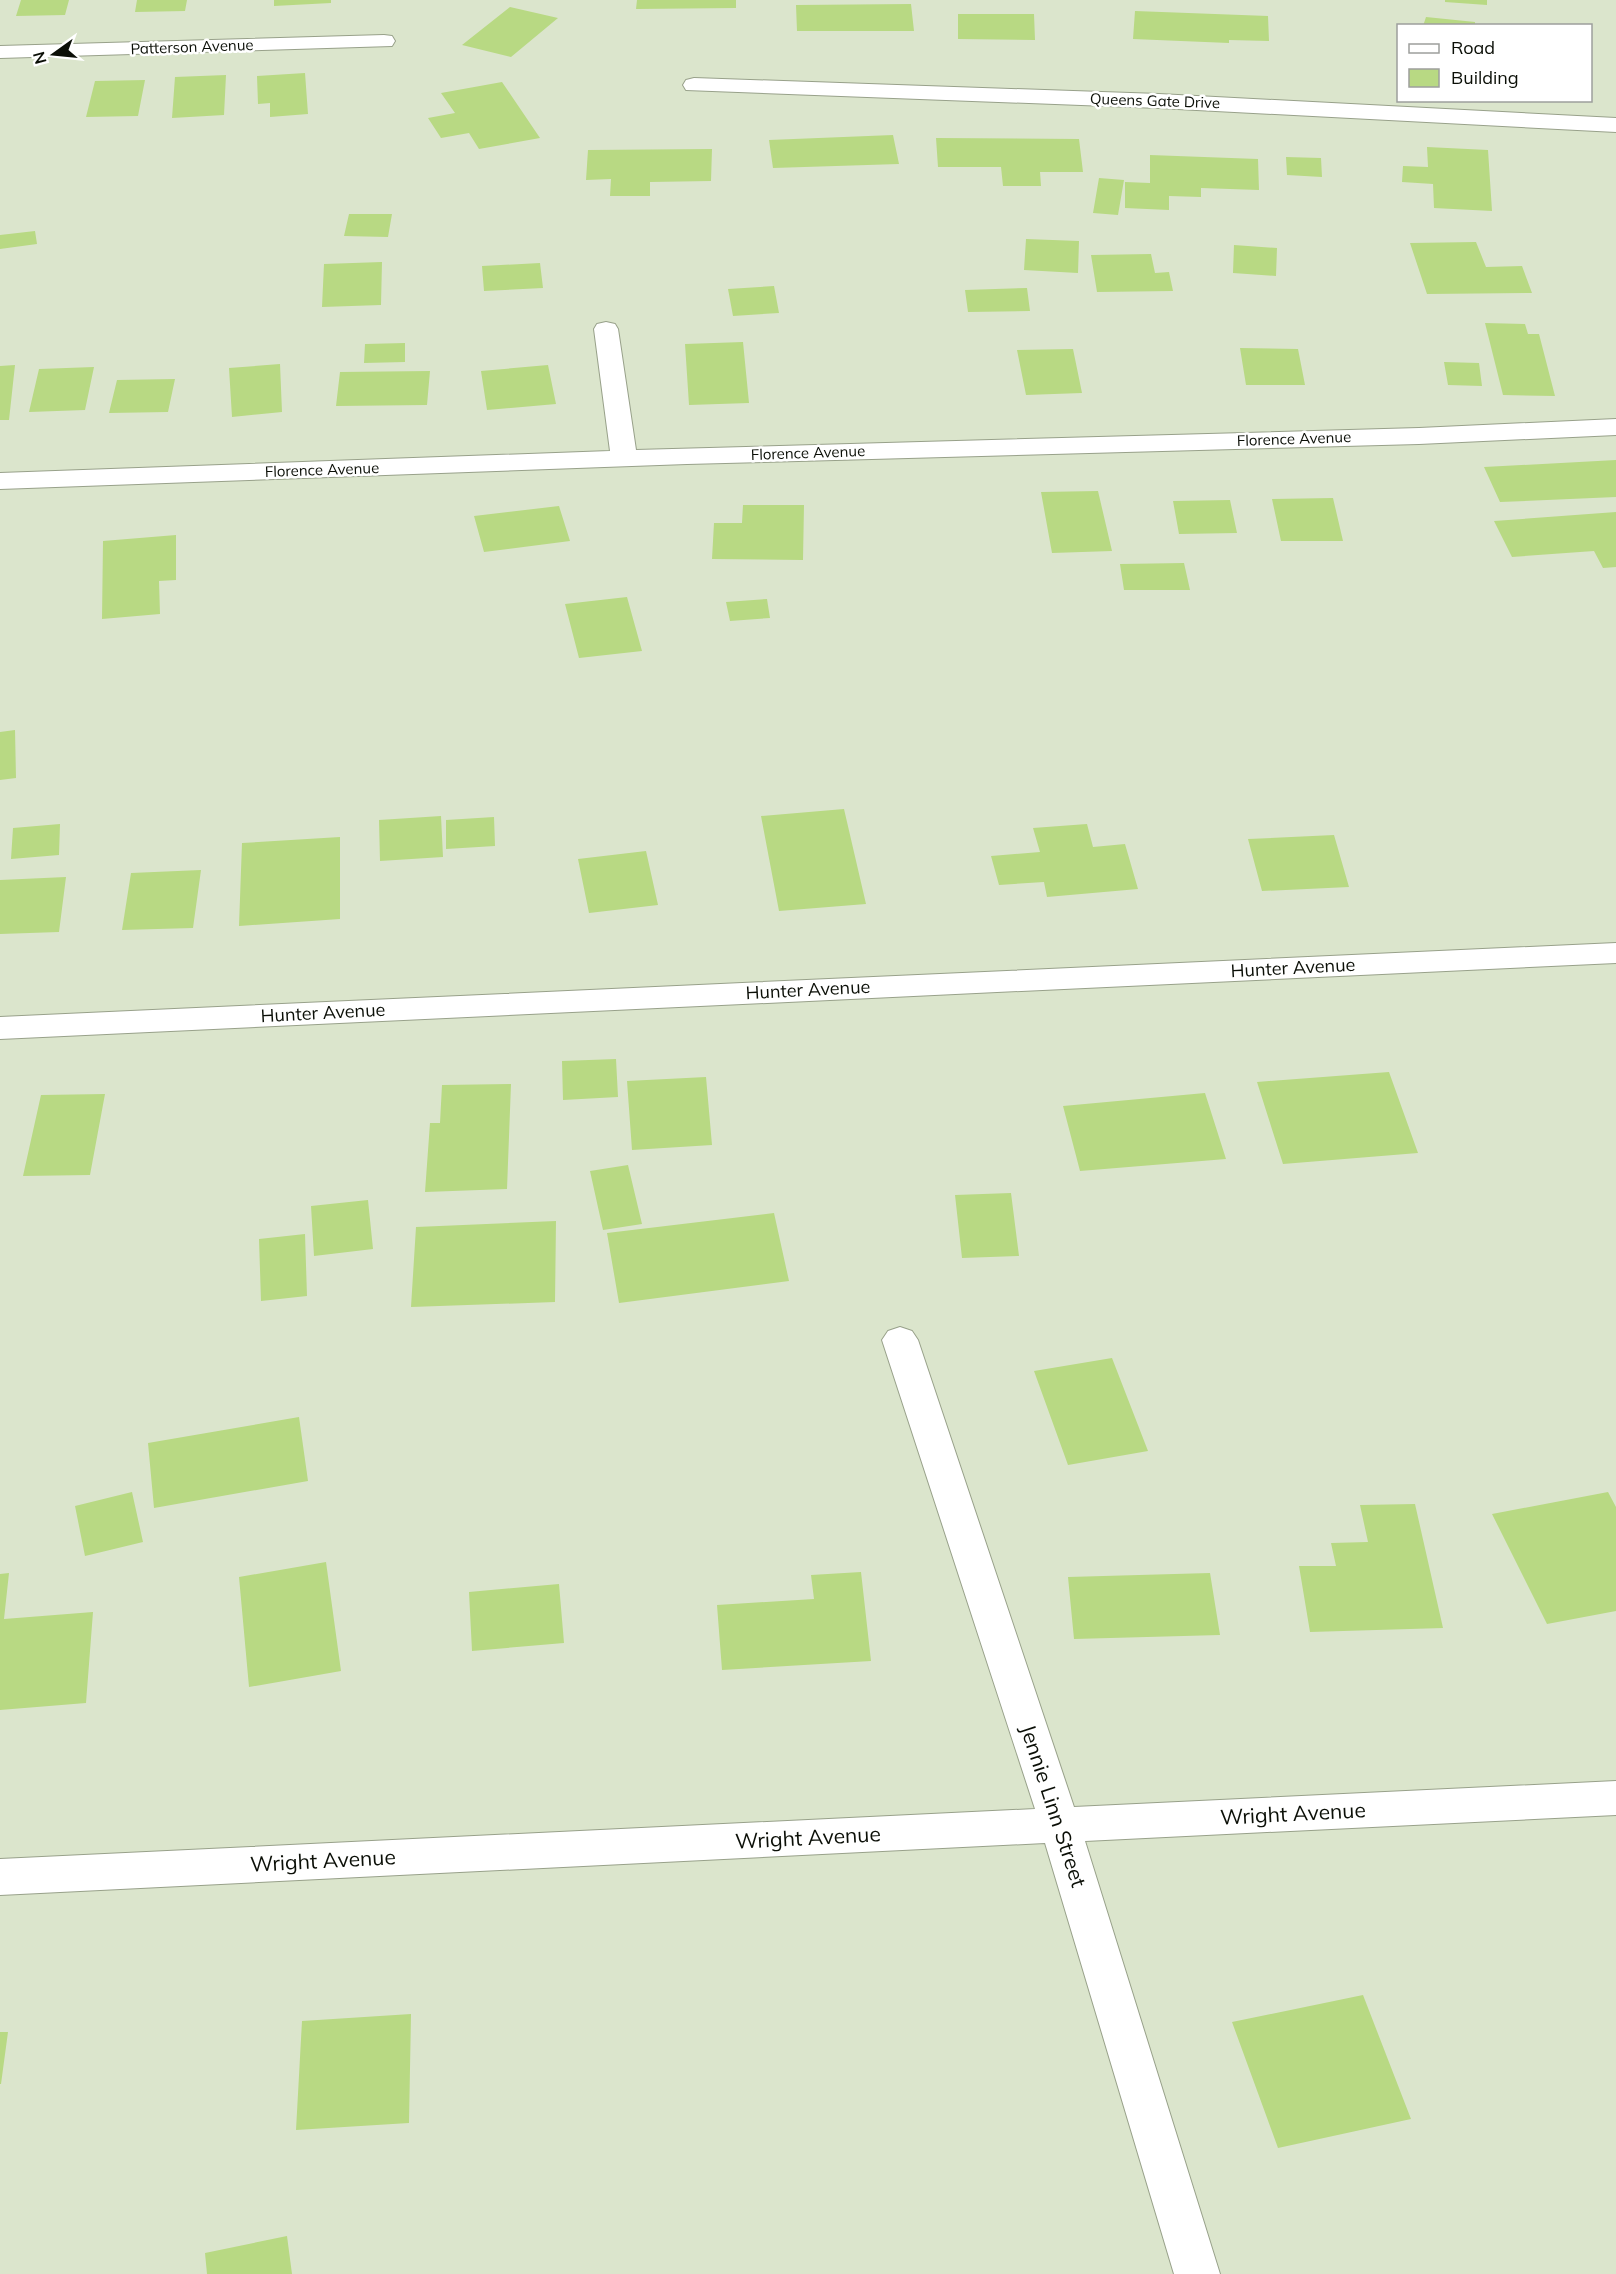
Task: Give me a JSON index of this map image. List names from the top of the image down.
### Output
{
  "streets": {
    "street": [
      "Patterson Avenue",
      "Queens Gate Drive",
      "Florence Avenue",
      "Hunter Avenue",
      "Jennie Linn Street",
      "Wright Avenue"
    ]
  },
  "crossings": [
    ["Jennie Linn Street", "Wright Avenue"]
  ],
  "legend": ["Road", "Building"],
  "north": "left"
}
